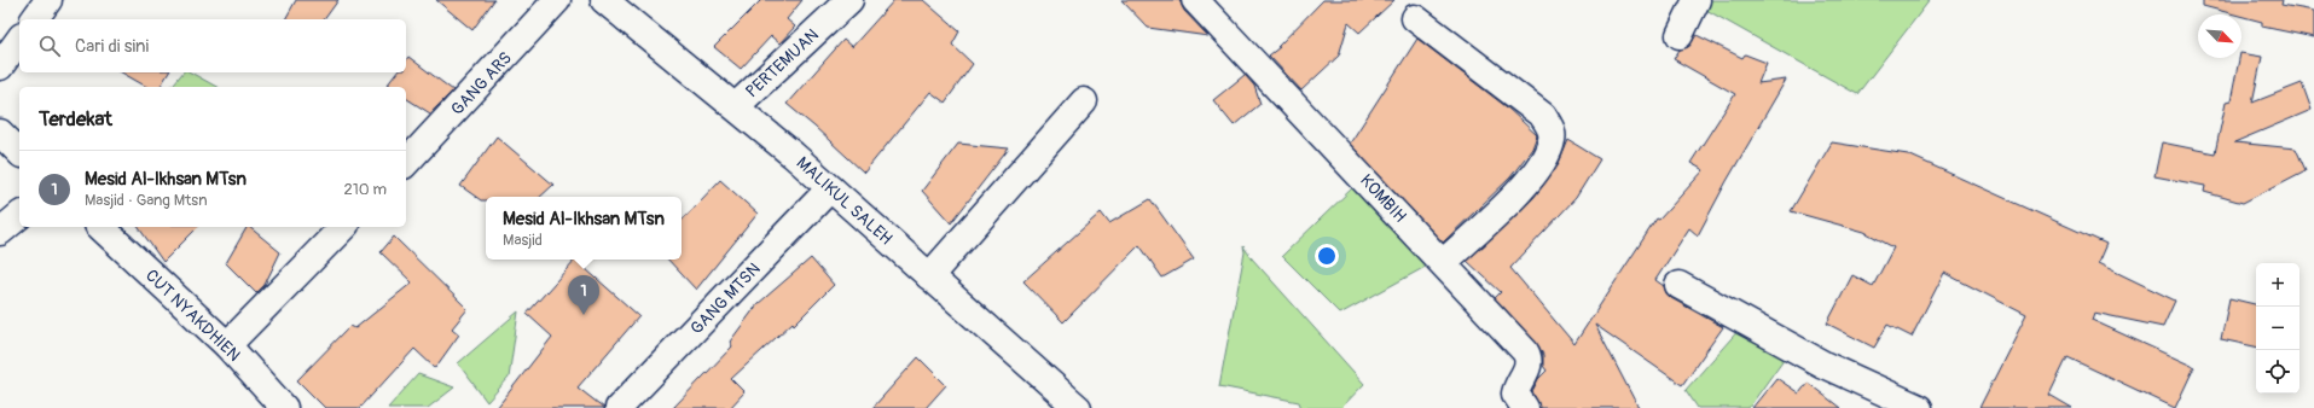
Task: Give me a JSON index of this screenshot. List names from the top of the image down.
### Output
{
  "streets": {
    "street": [
      "PERTEMUAN",
      "GANG ARS",
      "KOMBIH",
      "MALIKUL SALEH",
      "GANG MTSN",
      "CUT NYAKDHIEN"
    ]
  },
  "crossings": [
    ["PERTEMUAN", "MALIKUL SALEH"],
    ["MALIKUL SALEH", "GANG MTSN"]
  ],
  "north": "bottom right",
  "page": {
    "search": "Cari di sini",
    "heading": "Terdekat",
    "list": [
      {
        "mark": "1",
        "name": "Mesid Al-Ikhsan MTsn",
        "note": "Masjid · Gang Mtsn",
        "value": "210 m"
      }
    ],
    "popup": ["Mesid Al-Ikhsan MTsn", "Masjid"],
    "map_buttons": ["+", "−"],
    "pins": "1"
  }
}
